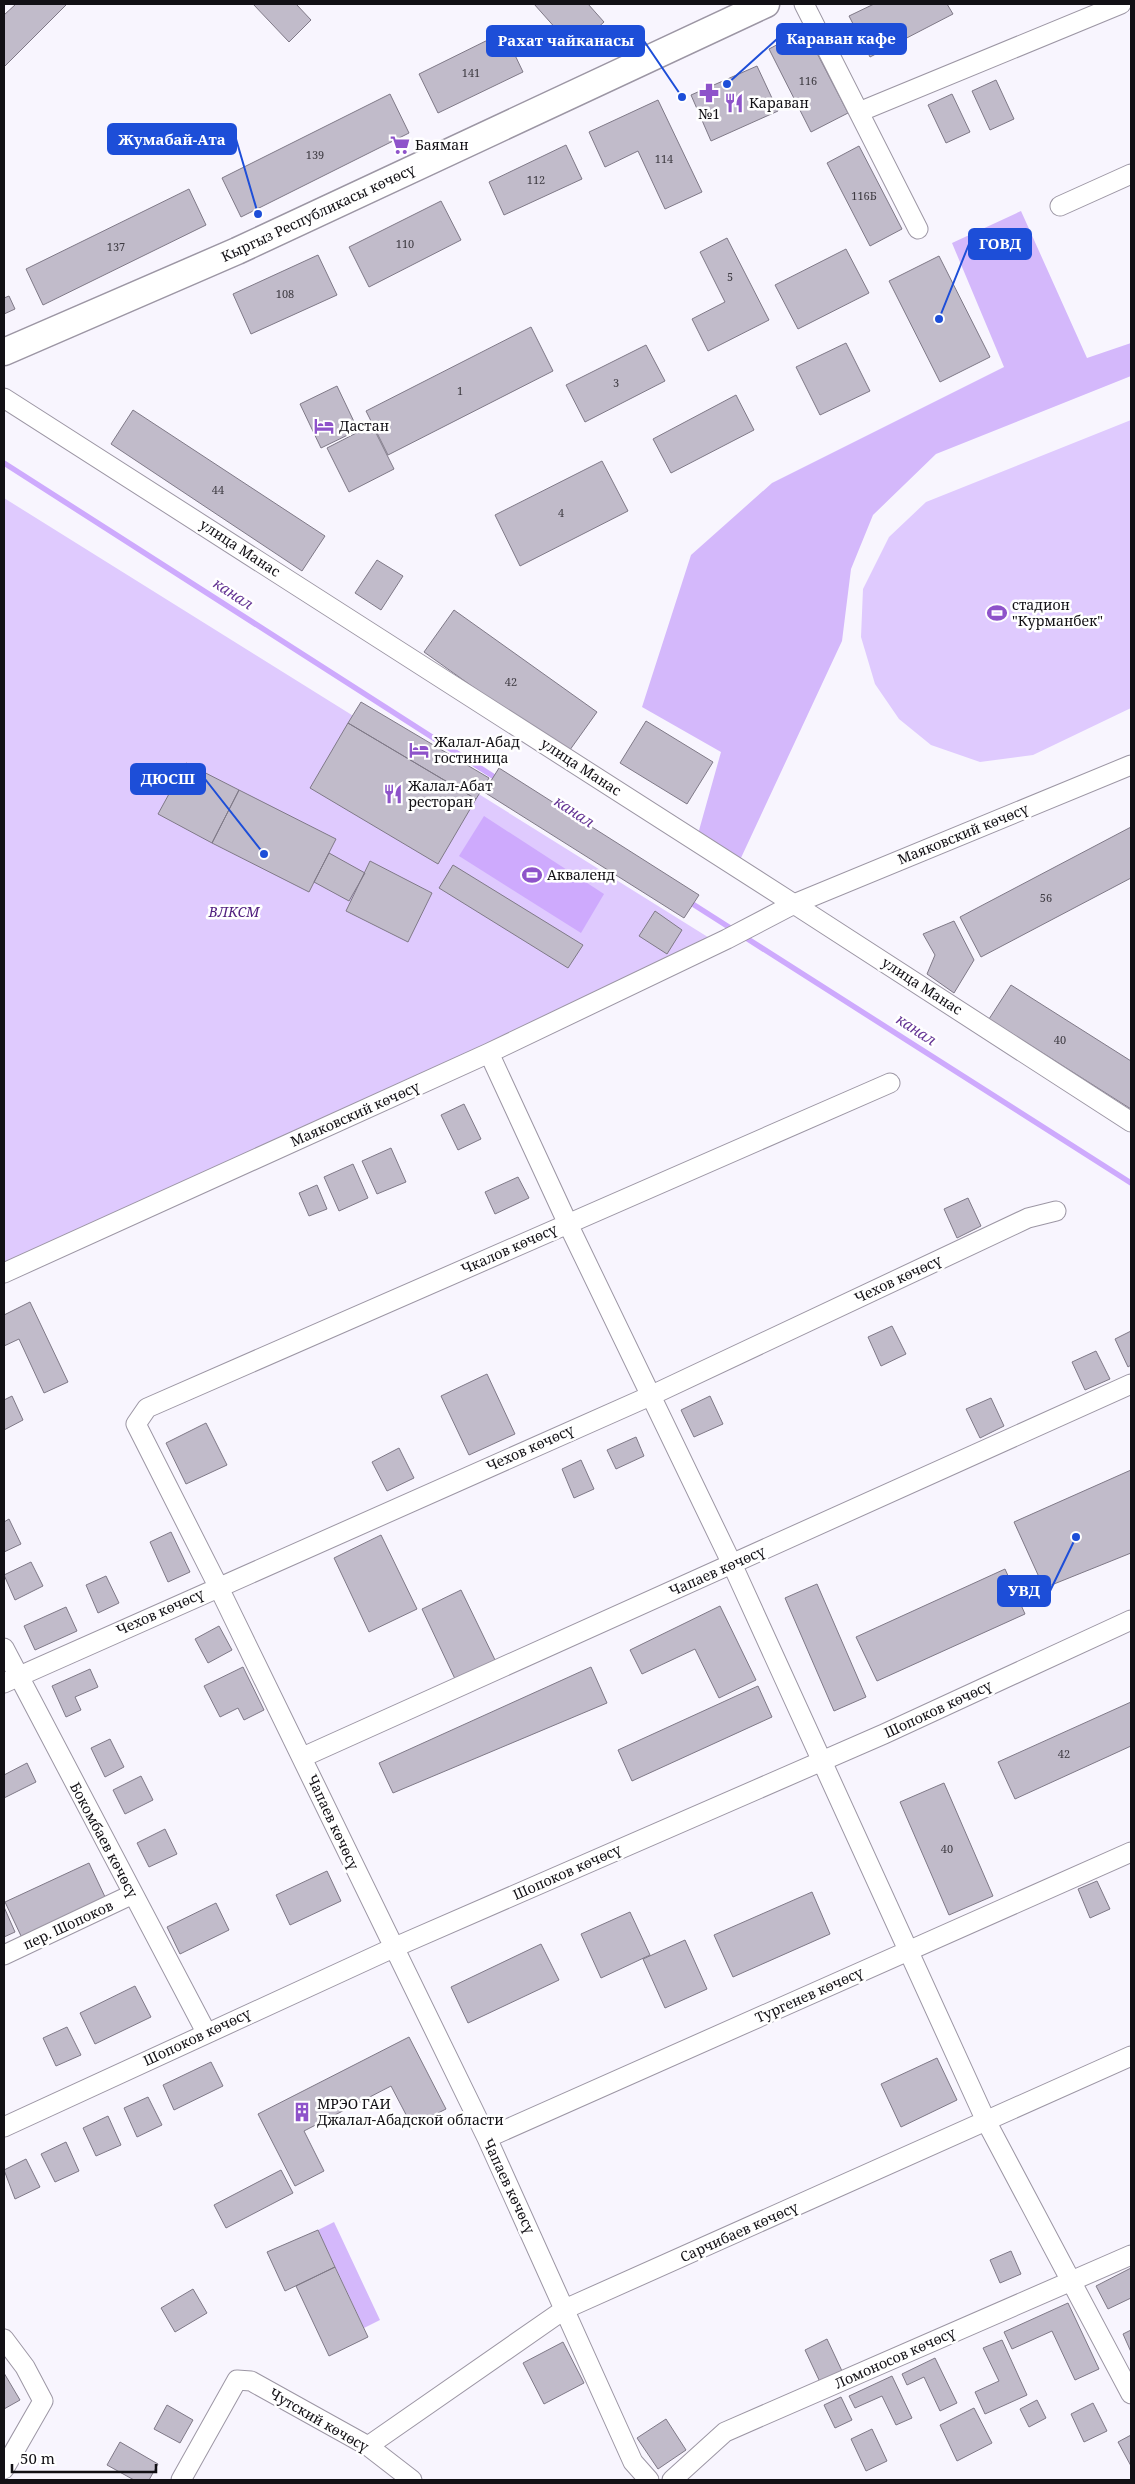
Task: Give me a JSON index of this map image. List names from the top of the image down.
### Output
{
  "streets": {
    "main road": ["Кыргыз Республикасы көчөсү"],
    "street": [
      "улица Манас",
      "Маяковский көчөсү",
      "Чкалов көчөсү",
      "Чехов көчөсү",
      "Чапаев көчөсү",
      "Шопоков көчөсү",
      "Бокомбаев көчөсү",
      "пер. Шопоков",
      "Тургенев көчөсү",
      "Сарчибаев көчөсү",
      "Ломоносов көчөсү",
      "Чутский көчөсү"
    ]
  },
  "crossings": [
    ["улица Манас", "Маяковский көчөсү"],
    ["Чкалов көчөсү", "Чапаев көчөсү"],
    ["Чехов көчөсү", "Чапаев көчөсү"],
    ["Чехов көчөсү", "Бокомбаев көчөсү"],
    ["Чапаев көчөсү", "Шопоков көчөсү"],
    ["Чапаев көчөсү", "Тургенев көчөсү"],
    ["Чапаев көчөсү", "Сарчибаев көчөсү"],
    ["Шопоков көчөсү", "Бокомбаев көчөсү"],
    ["Бокомбаев көчөсү", "пер. Шопоков"],
    ["Сарчибаев көчөсү", "Чутский көчөсү"]
  ],
  "water": ["канал"],
  "parks": ["ВЛКСМ"],
  "places": {
    "other": [
      "Караван кафе",
      "Рахат чайканасы",
      "Жумабай-Ата",
      "ГОВД",
      "ДЮСШ",
      "УВД"
    ],
    "pharmacy": ["№1"],
    "restaurant": ["Караван", "Жалал-Абат ресторан"],
    "supermarket": ["Баяман"],
    "hotel": ["Дастан", "Жалал-Абад гостиница"],
    "sports": ["стадион \"Курманбек\"", "Акваленд"],
    "building": ["МРЭО ГАИ Джалал-Абадской области"]
  },
  "house_numbers": [
    "141",
    "116",
    "139",
    "114",
    "112",
    "116Б",
    "110",
    "137",
    "5",
    "108",
    "3",
    "1",
    "44",
    "4",
    "42",
    "56",
    "40",
    "42",
    "40"
  ],
  "scale_bar": "50 m"
}
